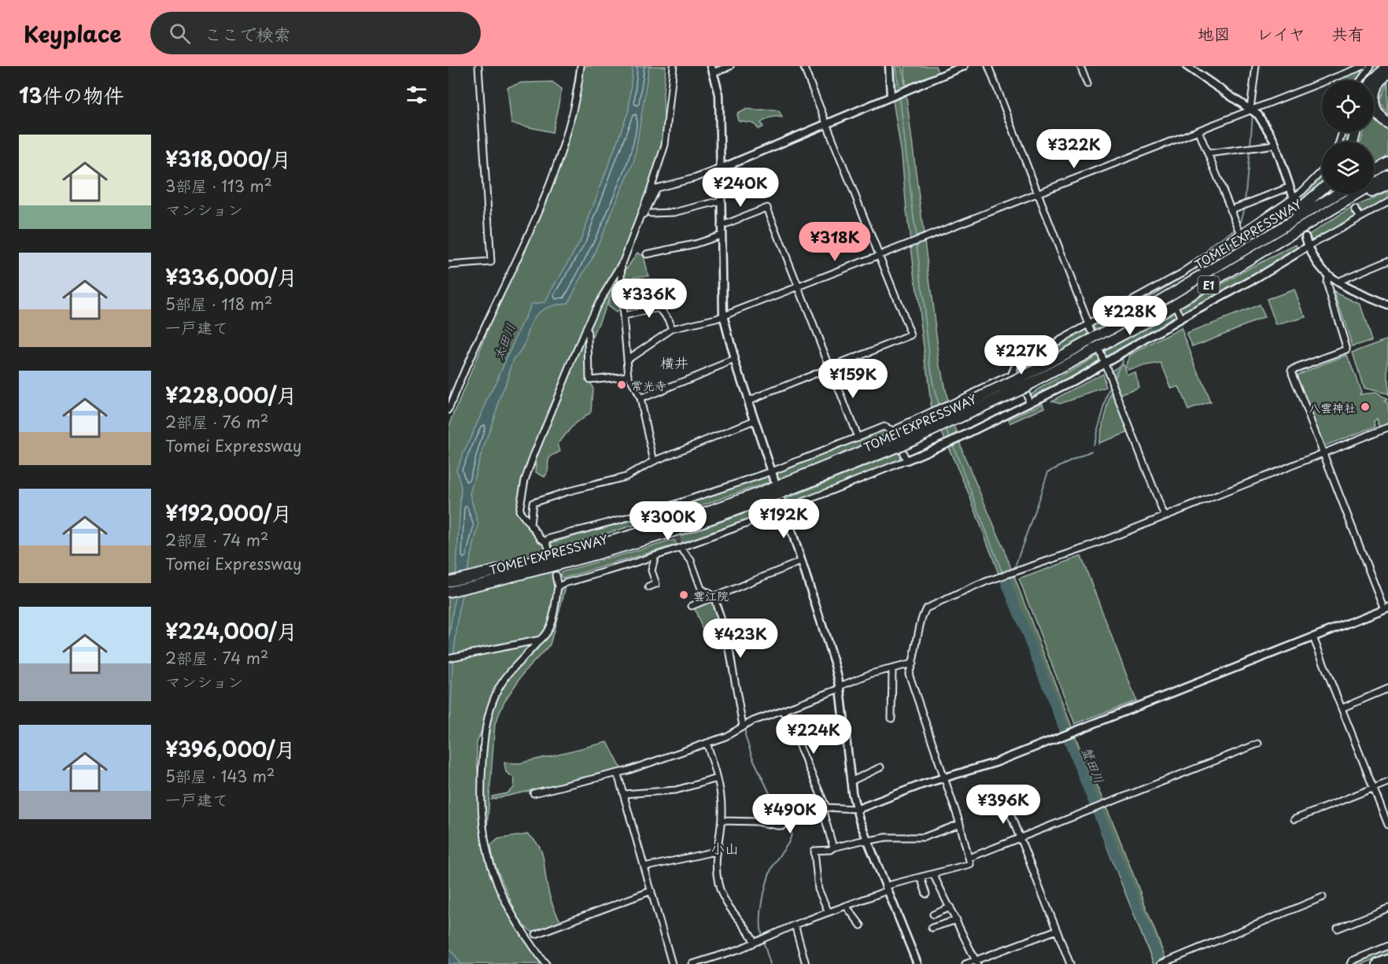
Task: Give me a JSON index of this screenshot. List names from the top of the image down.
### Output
{
  "streets": {
    "highway": ["TOMEI EXPRESSWAY", "E1"]
  },
  "districts": ["横井", "小山"],
  "water": ["太田川", "蟹田川"],
  "places": ["常光寺", "八雲神社", "雲江院"],
  "page": {
    "header": "Keyplace",
    "search": "ここで検索",
    "nav": ["地図", "レイヤ", "共有"],
    "heading": "13件の物件",
    "list": [
      {
        "name": "¥318,000/月",
        "note": "3部屋 · 113 m² · マンション"
      },
      {
        "name": "¥336,000/月",
        "note": "5部屋 · 118 m² · 一戸建て"
      },
      {
        "name": "¥228,000/月",
        "note": "2部屋 · 76 m² · Tomei Expressway"
      },
      {
        "name": "¥192,000/月",
        "note": "2部屋 · 74 m² · Tomei Expressway"
      },
      {
        "name": "¥224,000/月",
        "note": "2部屋 · 74 m² · マンション"
      },
      {
        "name": "¥396,000/月",
        "note": "5部屋 · 143 m² · 一戸建て"
      }
    ],
    "price": [
      "¥322K",
      "¥240K",
      "¥318K",
      "¥336K",
      "¥228K",
      "¥227K",
      "¥159K",
      "¥192K",
      "¥300K",
      "¥423K",
      "¥224K",
      "¥396K",
      "¥490K"
    ]
  }
}
